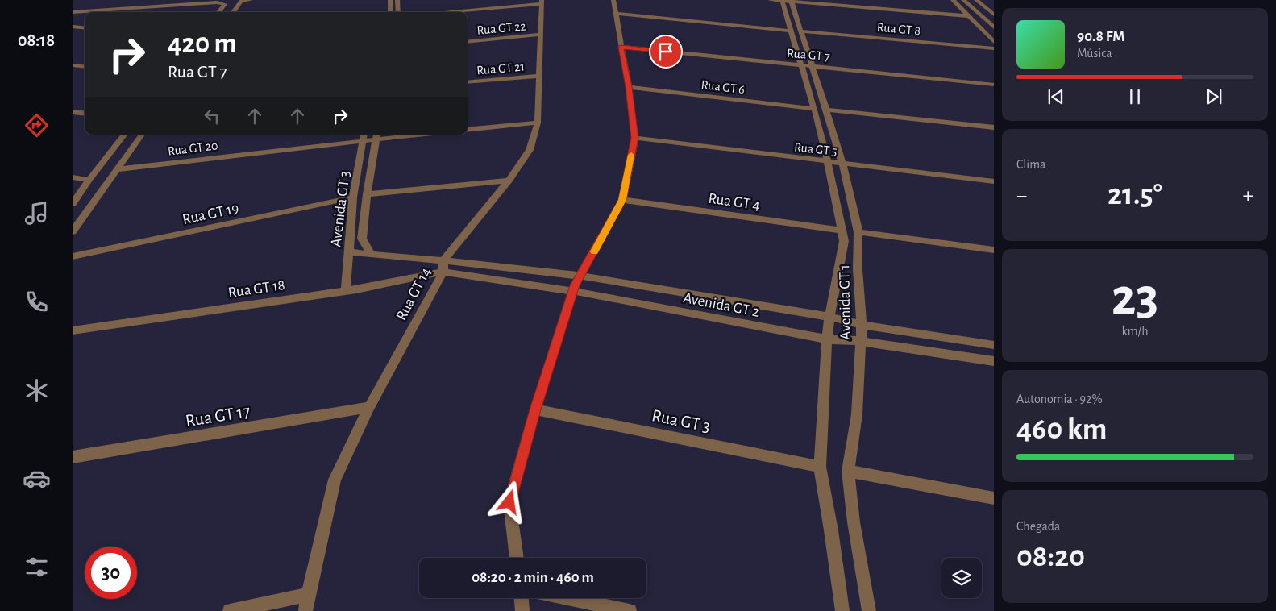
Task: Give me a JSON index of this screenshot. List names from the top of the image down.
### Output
{
  "streets": {
    "street": [
      "Rua GT 22",
      "Rua GT 8",
      "Rua GT 7",
      "Rua GT 21",
      "Rua GT 6",
      "Rua GT 20",
      "Rua GT 5",
      "Rua GT 4",
      "Avenida GT 3",
      "Rua GT 19",
      "Rua GT 18",
      "Rua GT 14",
      "Avenida GT 1",
      "Avenida GT 2",
      "Rua GT 17",
      "Rua GT 3"
    ]
  },
  "crossings": [
    ["Rua GT 22", "Rua GT 14"],
    ["Rua GT 8", "Avenida GT 1"],
    ["Rua GT 7", "Avenida GT 1"],
    ["Rua GT 21", "Rua GT 14"],
    ["Rua GT 6", "Avenida GT 1"],
    ["Rua GT 20", "Avenida GT 3"],
    ["Rua GT 5", "Avenida GT 1"],
    ["Rua GT 4", "Avenida GT 1"],
    ["Avenida GT 3", "Rua GT 19"],
    ["Avenida GT 3", "Rua GT 18"],
    ["Avenida GT 3", "Avenida GT 2"],
    ["Rua GT 18", "Rua GT 14"],
    ["Rua GT 18", "Avenida GT 2"],
    ["Rua GT 14", "Avenida GT 2"],
    ["Rua GT 14", "Rua GT 17"],
    ["Avenida GT 1", "Avenida GT 2"],
    ["Avenida GT 1", "Rua GT 3"]
  ],
  "page": {
    "tabs": "08:18",
    "turn": ["420 m", "Rua GT 7"],
    "song": ["90.8 FM", "Música"],
    "tile": [
      "Clima",
      ["23", "km/h"],
      ["Autonomia · 92%", "460 km"],
      ["Chegada", "08:20"]
    ],
    "heat": ["−", "21.5°", "+"],
    "limit": "30",
    "trip": "08:20 · 2 min · 460 m"
  }
}
